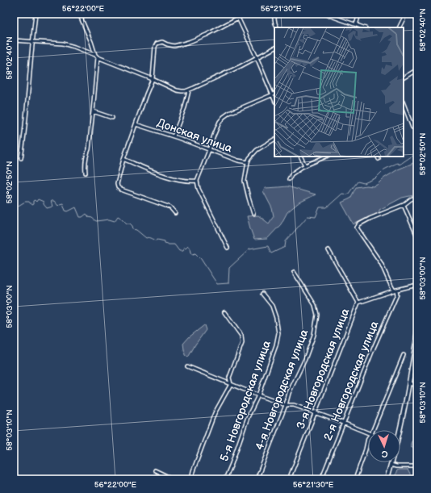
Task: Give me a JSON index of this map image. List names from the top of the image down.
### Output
{
  "streets": {
    "street": [
      "Донская улица",
      "3-я Новгородская улица",
      "2-я Новгородская улица",
      "4-я Новгородская улица",
      "5-я Новгородская улица"
    ]
  },
  "north": "bottom",
  "coordinates": [
    "56°22'00\"E",
    "56°21'30\"E",
    "58°02'40\"N",
    "58°02'50\"N",
    "58°03'00\"N",
    "58°03'10\"N"
  ]
}
